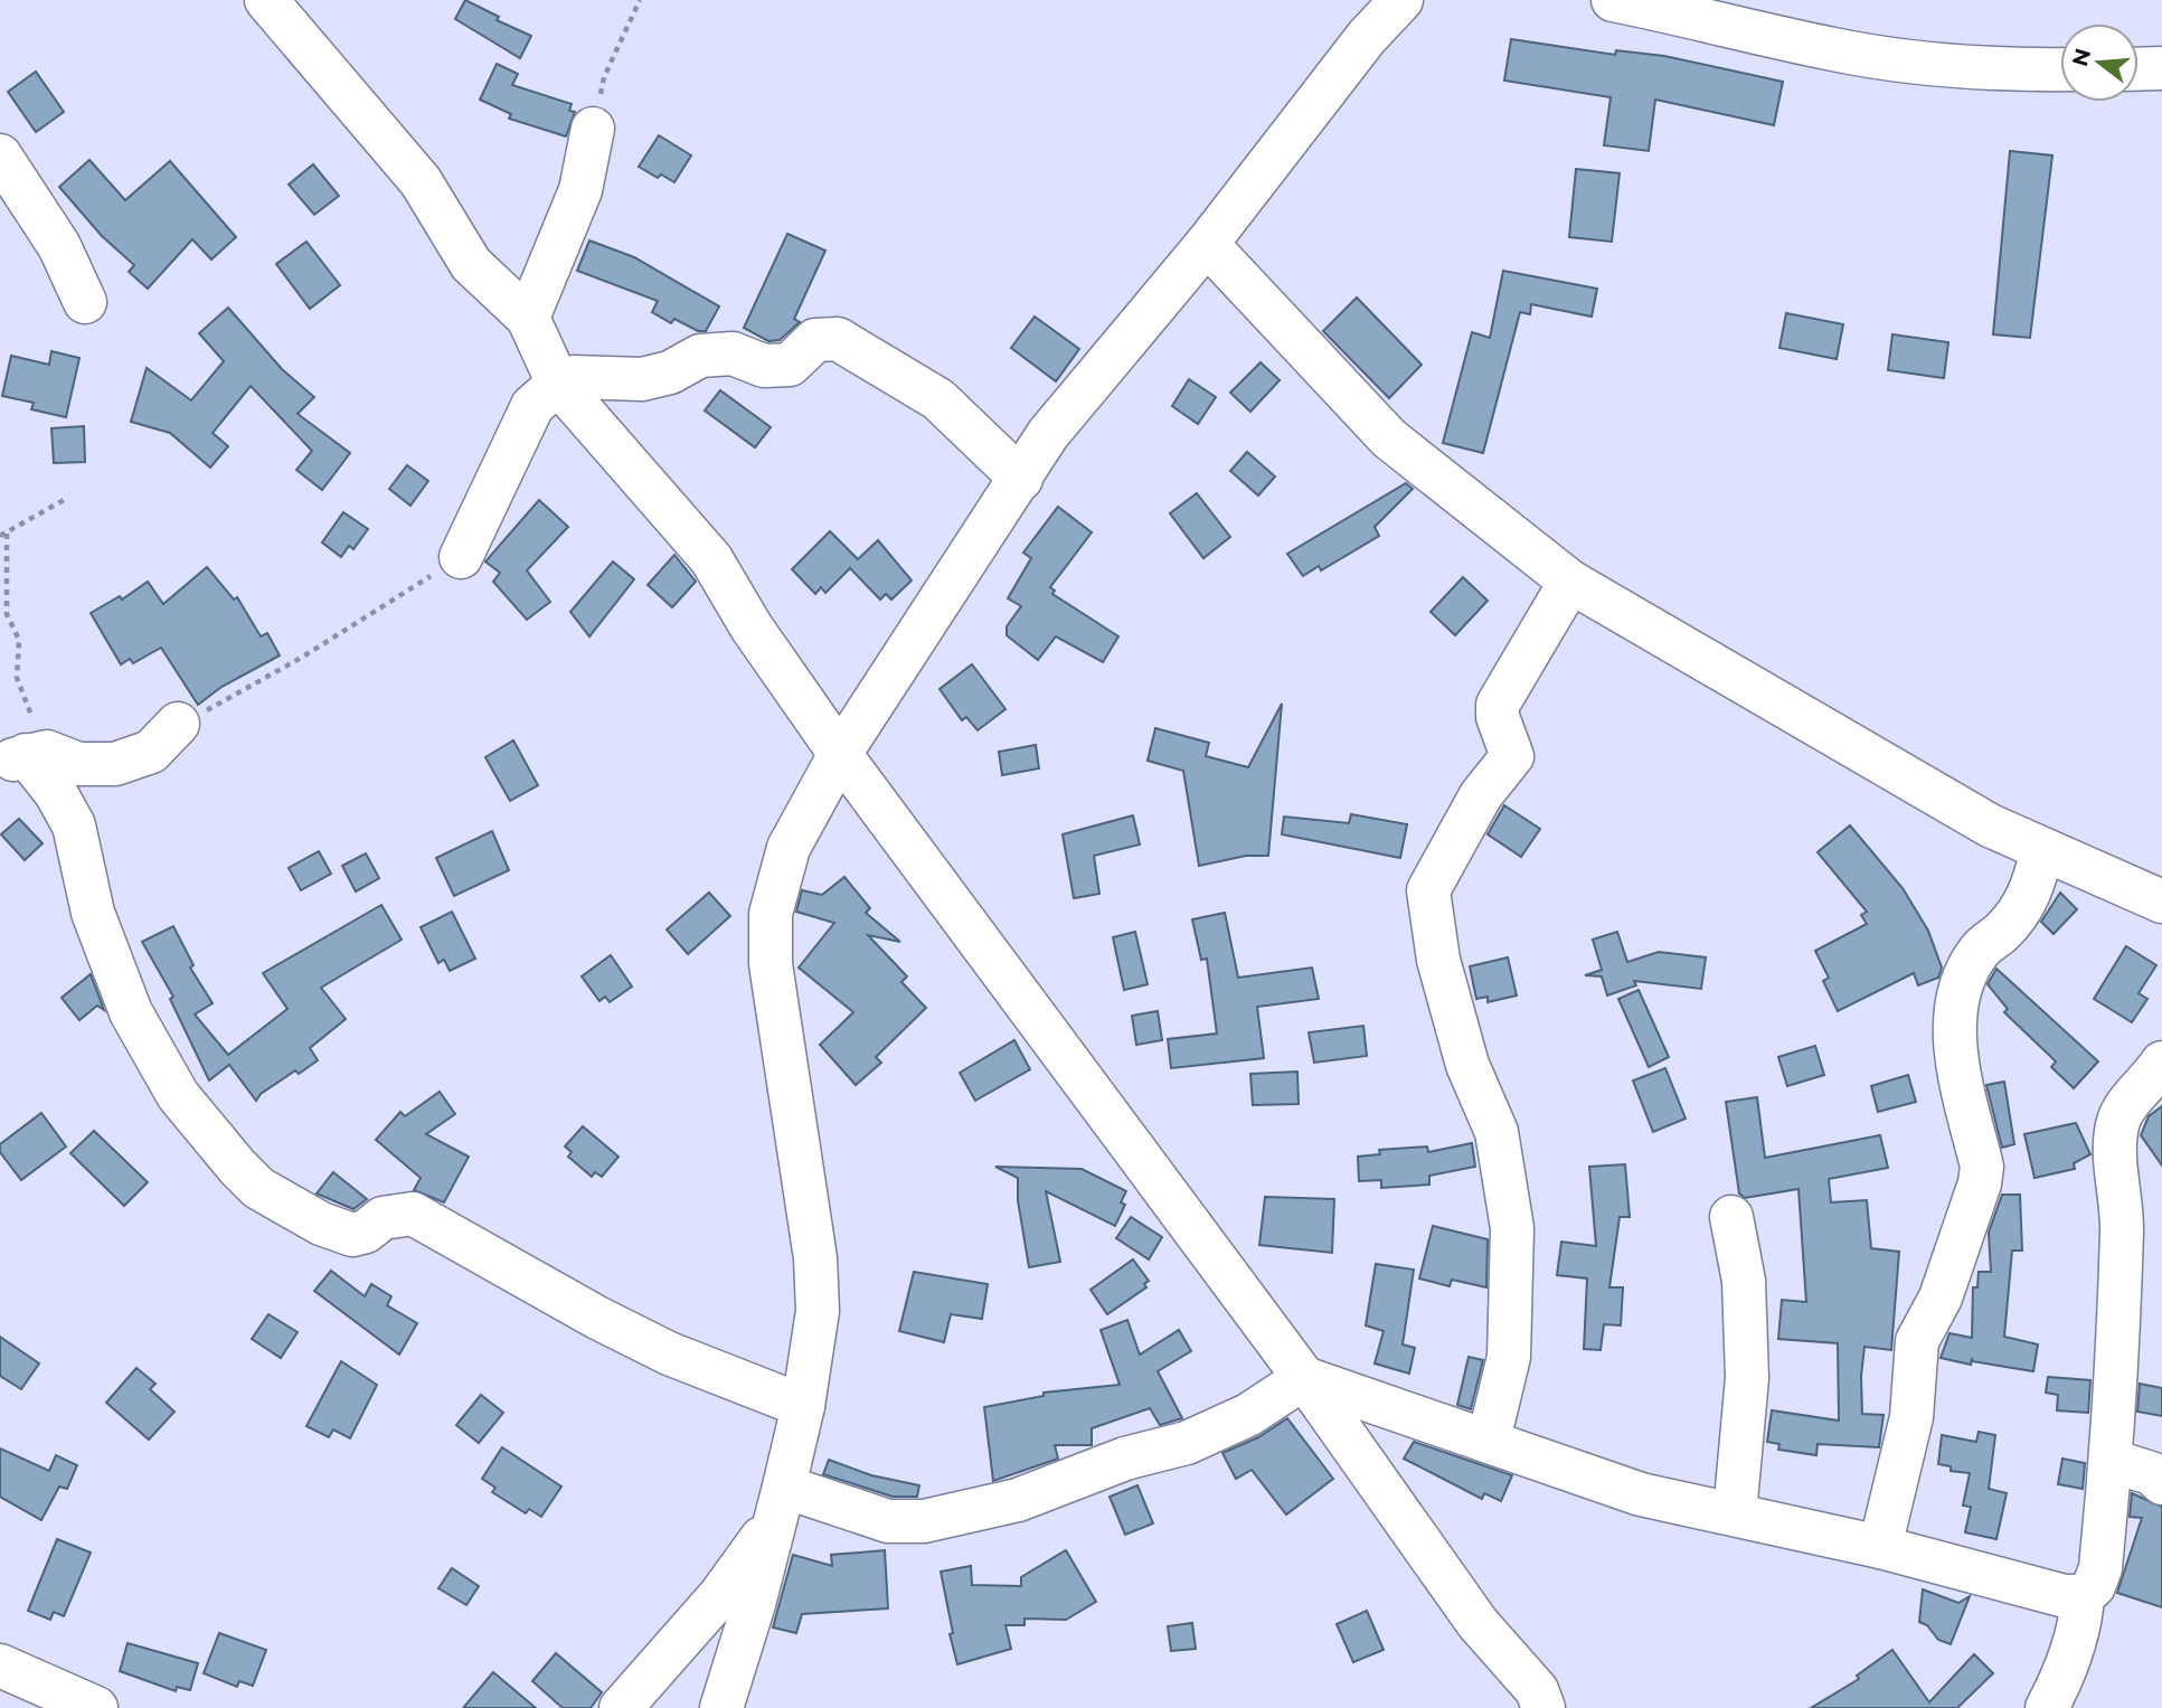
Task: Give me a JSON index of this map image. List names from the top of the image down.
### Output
{
  "north": "left"
}
